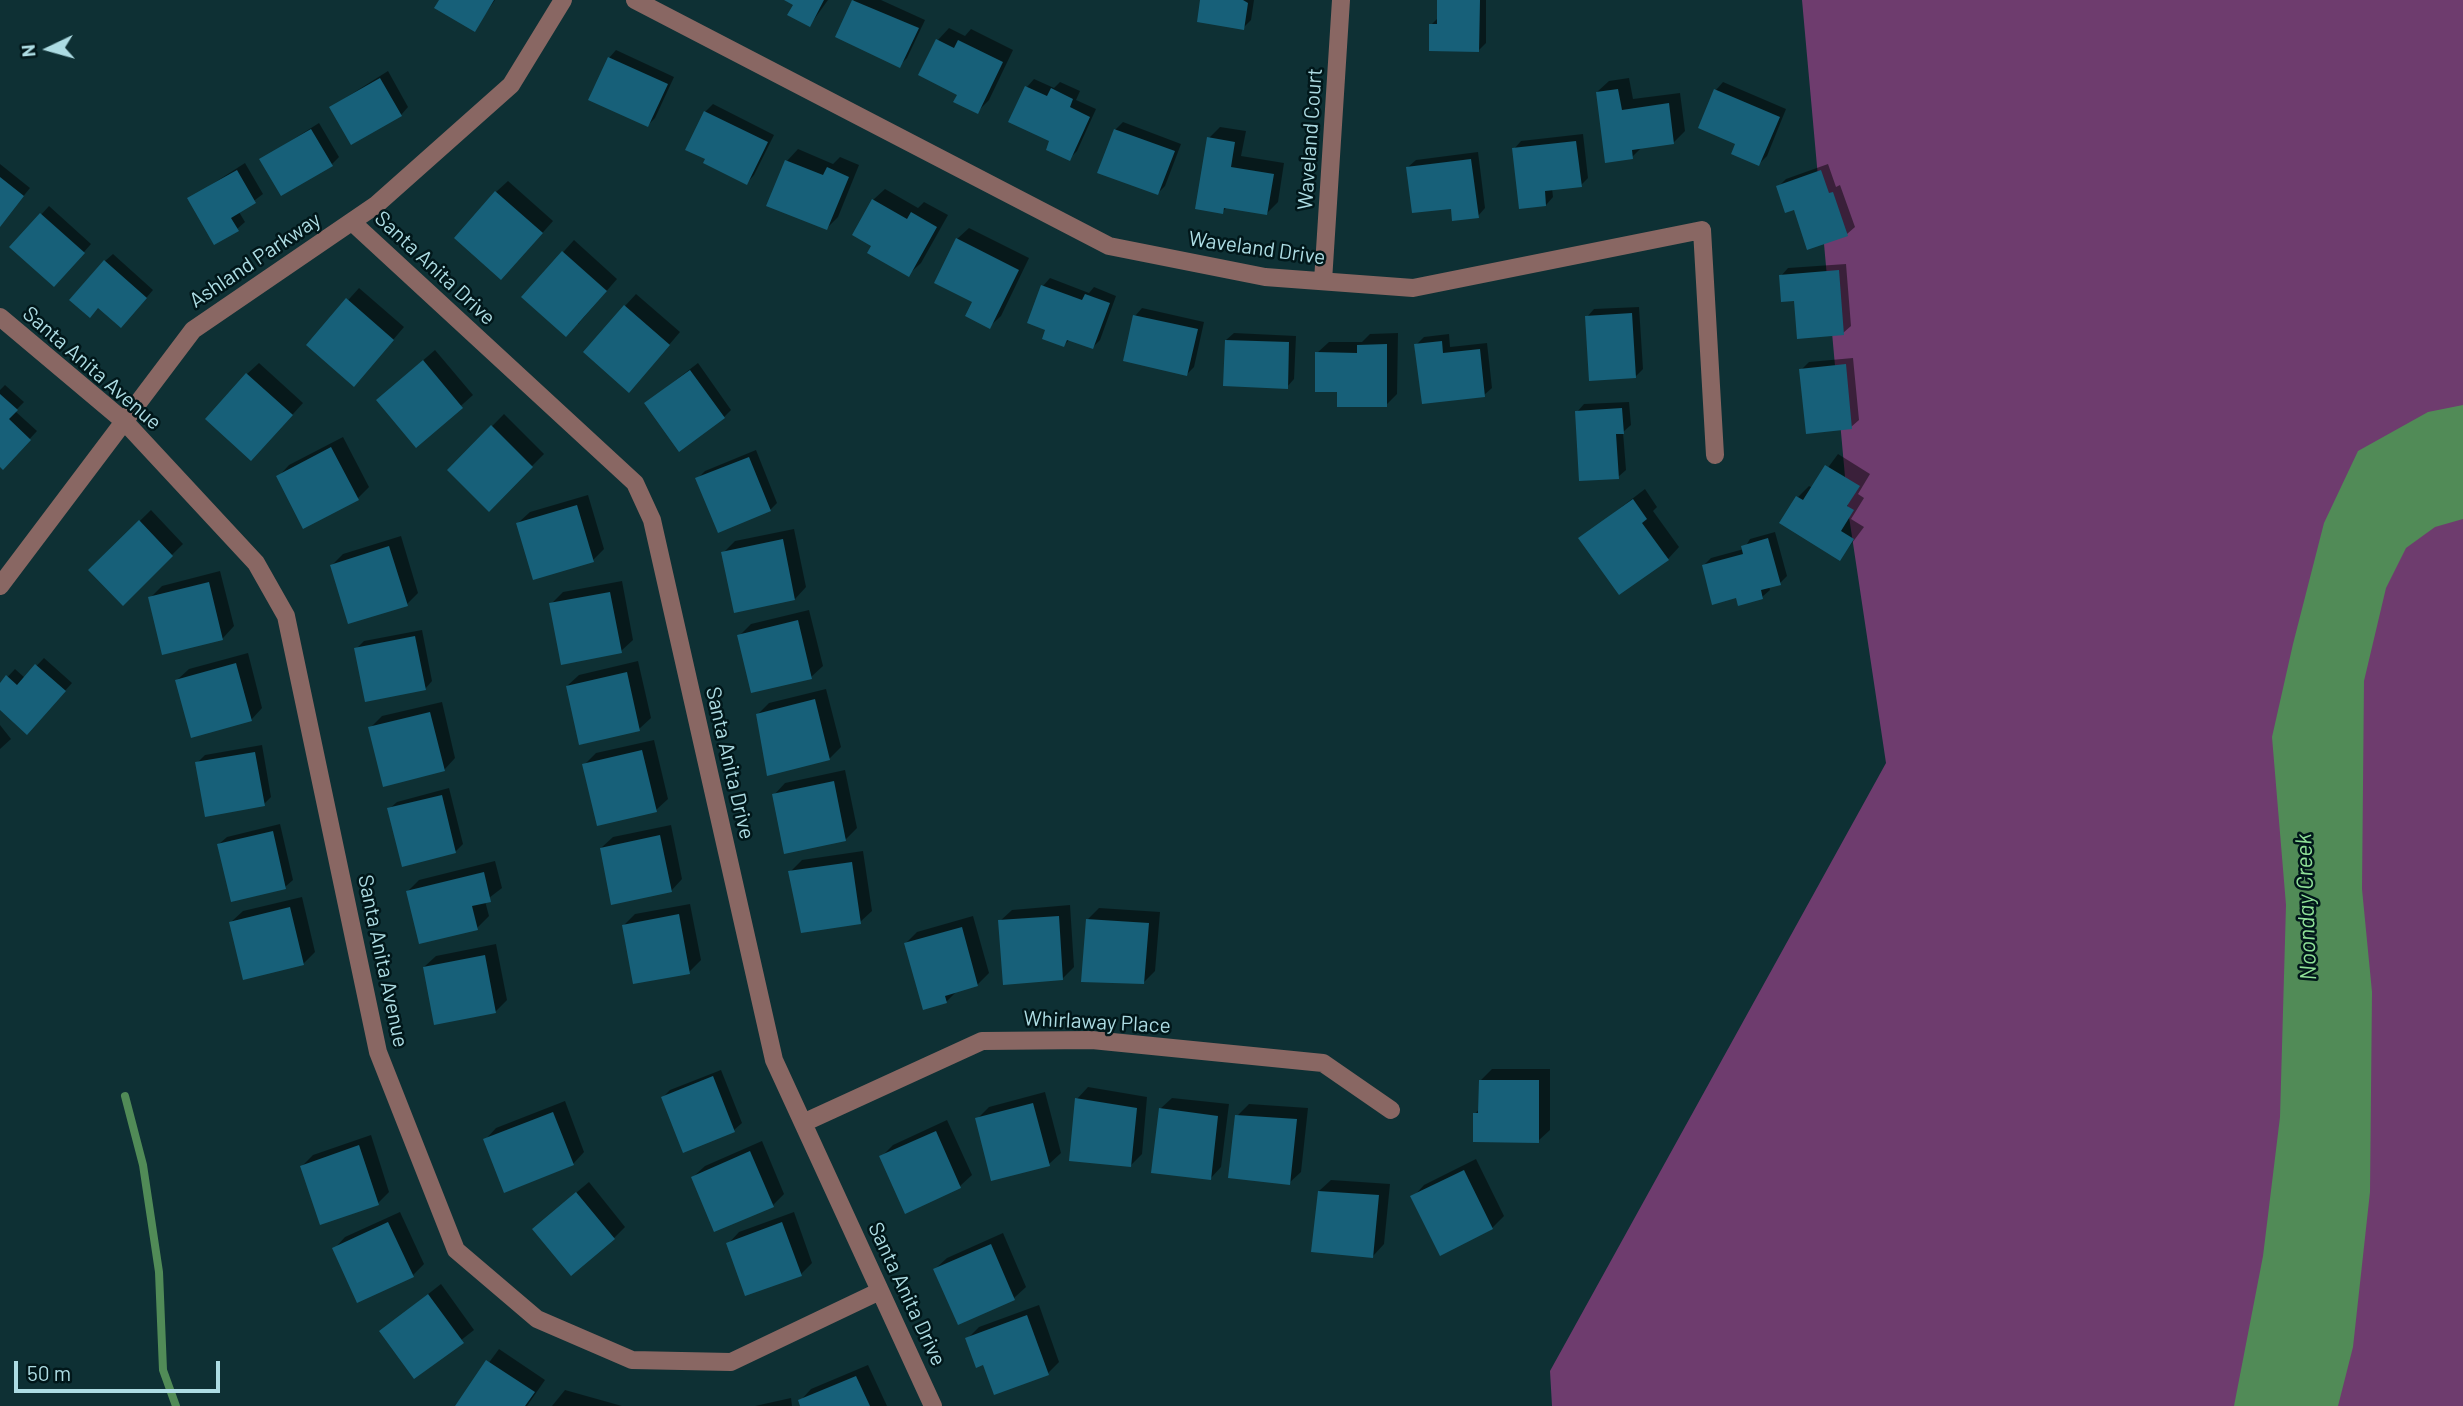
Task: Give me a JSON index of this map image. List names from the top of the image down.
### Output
{
  "streets": {
    "street": [
      "Waveland Court",
      "Waveland Drive",
      "Ashland Parkway",
      "Santa Anita Drive",
      "Santa Anita Avenue",
      "Whirlaway Place"
    ]
  },
  "crossings": [
    ["Waveland Court", "Waveland Drive"],
    ["Ashland Parkway", "Santa Anita Drive"],
    ["Ashland Parkway", "Santa Anita Avenue"],
    ["Santa Anita Drive", "Santa Anita Avenue"],
    ["Santa Anita Drive", "Whirlaway Place"]
  ],
  "water": ["Noonday Creek"],
  "scale_bar": "50 m",
  "north": "left"
}
